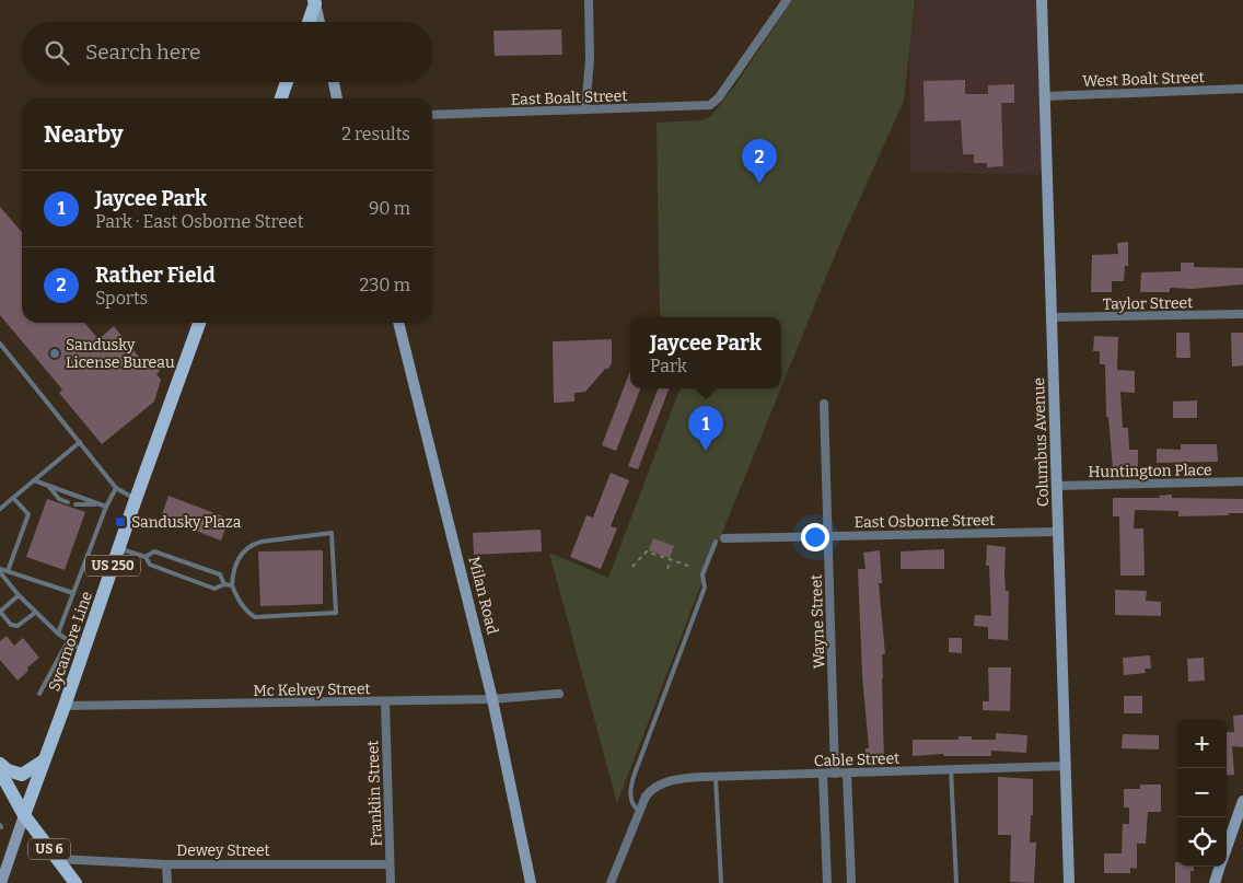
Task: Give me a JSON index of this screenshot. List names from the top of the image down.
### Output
{
  "streets": {
    "main road": [
      "Columbus Avenue",
      "US 250",
      "Milan Road",
      "Sycamore Line",
      "US 6"
    ],
    "street": [
      "West Boalt Street",
      "East Boalt Street",
      "Taylor Street",
      "Huntington Place",
      "East Osborne Street",
      "Wayne Street",
      "Mc Kelvey Street",
      "Cable Street",
      "Franklin Street",
      "Dewey Street"
    ]
  },
  "crossings": [
    ["West Boalt Street", "Columbus Avenue"],
    ["Taylor Street", "Columbus Avenue"],
    ["Columbus Avenue", "Huntington Place"],
    ["Columbus Avenue", "East Osborne Street"],
    ["Columbus Avenue", "Cable Street"],
    ["East Osborne Street", "Wayne Street"],
    ["Milan Road", "Mc Kelvey Street"],
    ["Wayne Street", "Cable Street"],
    ["Sycamore Line", "Mc Kelvey Street"],
    ["Sycamore Line", "US 6"],
    ["Mc Kelvey Street", "Franklin Street"],
    ["Franklin Street", "Dewey Street"],
    ["US 6", "Dewey Street"]
  ],
  "places": {
    "other": ["Sandusky License Bureau"],
    "transit": ["Sandusky Plaza"]
  },
  "page": {
    "search": "Search here",
    "heading": ["Nearby", "2 results"],
    "pins": ["2", "1"],
    "list": [
      {
        "mark": "1",
        "name": "Jaycee Park",
        "note": "Park · East Osborne Street",
        "value": "90 m"
      },
      {
        "mark": "2",
        "name": "Rather Field",
        "note": "Sports",
        "value": "230 m"
      }
    ],
    "popup": ["Jaycee Park", "Park"],
    "map_buttons": ["+", "−"]
  }
}
